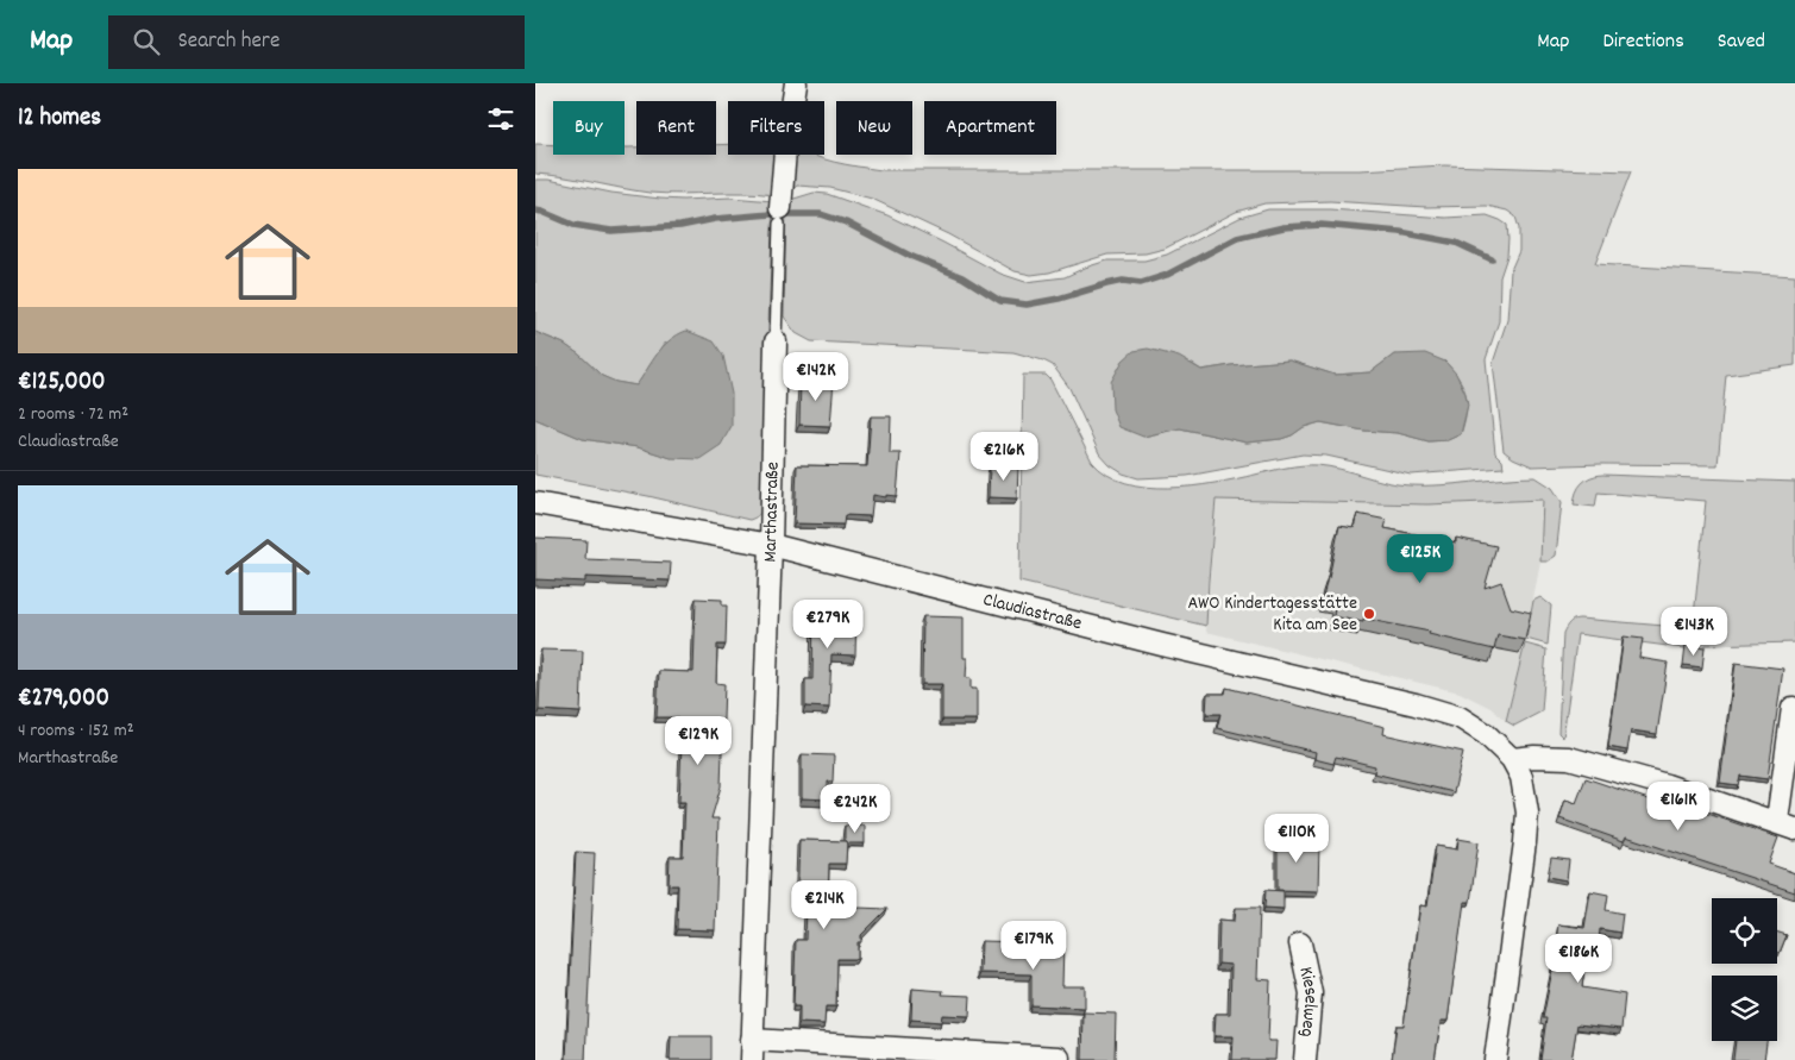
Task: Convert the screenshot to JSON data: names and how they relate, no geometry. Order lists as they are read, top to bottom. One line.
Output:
{"streets":{"street":["Marthastraße","Claudiastraße","Kieselweg"]},"crossings":[["Marthastraße","Claudiastraße"]],"places":["AWO Kindertagesstätte Kita am See"],"page":{"header":"Map","search":"Search here","nav":["Map","Directions","Saved"],"heading":"12 homes","chip":["Buy","Rent","Filters","New","Apartment"],"list":[{"name":"€125,000","note":"2 rooms · 72 m² · Claudiastraße"},{"name":"€279,000","note":"4 rooms · 152 m² · Marthastraße"}],"price":["€142K","€216K","€125K","€279K","€143K","€129K","€161K","€242K","€110K","€214K","€179K","€186K"]}}
